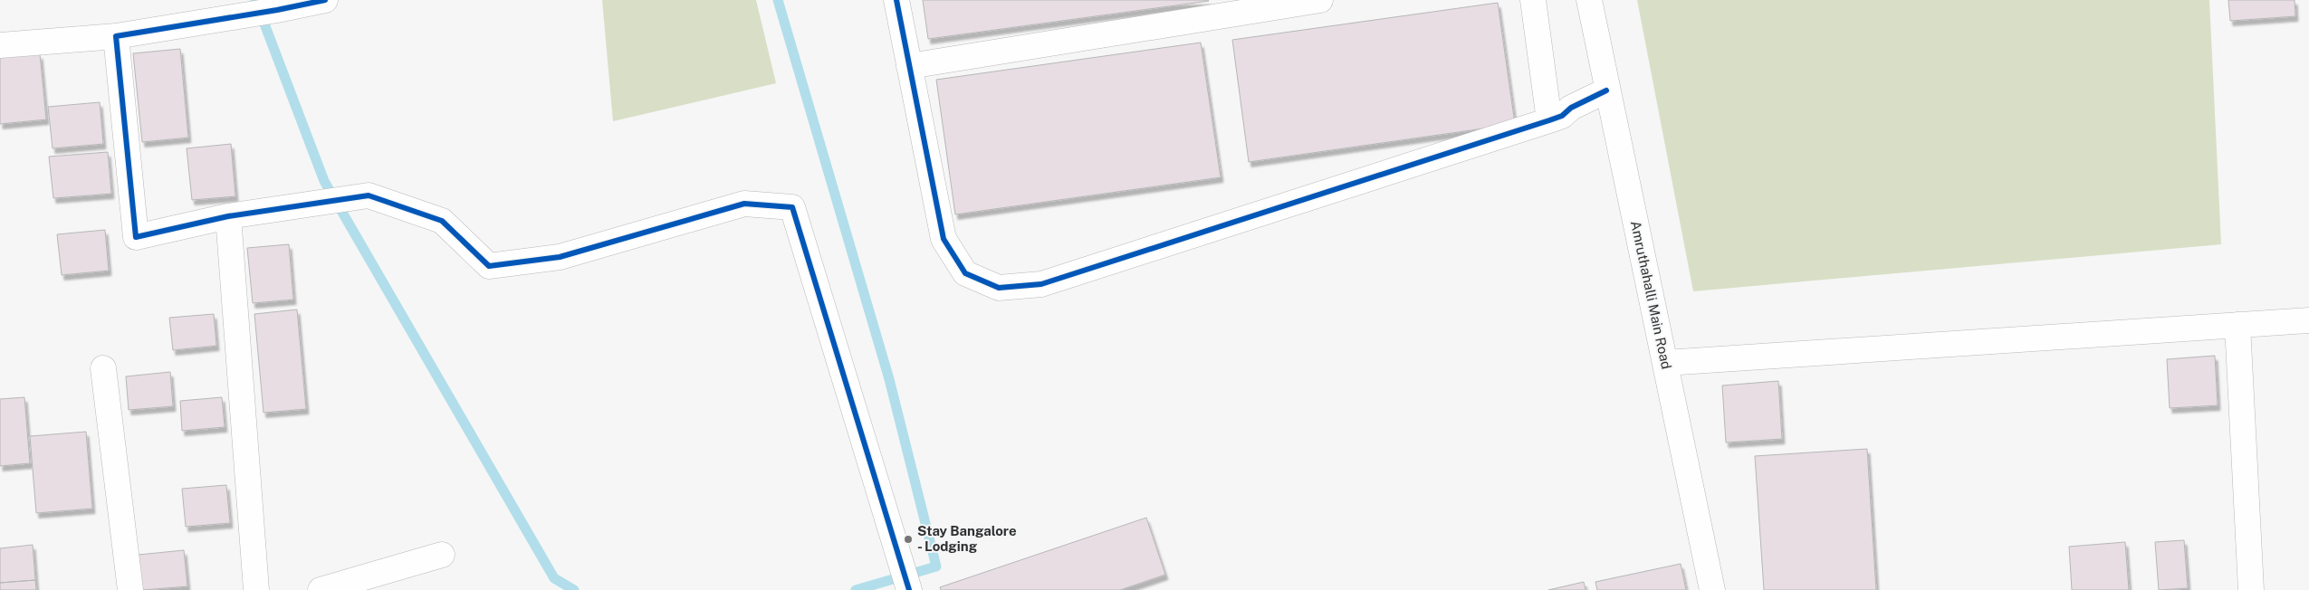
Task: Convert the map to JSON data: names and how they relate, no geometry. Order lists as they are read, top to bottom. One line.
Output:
{"streets":{"street":["Amruthahalli Main Road"]},"places":["Stay Bangalore - Lodging"]}
